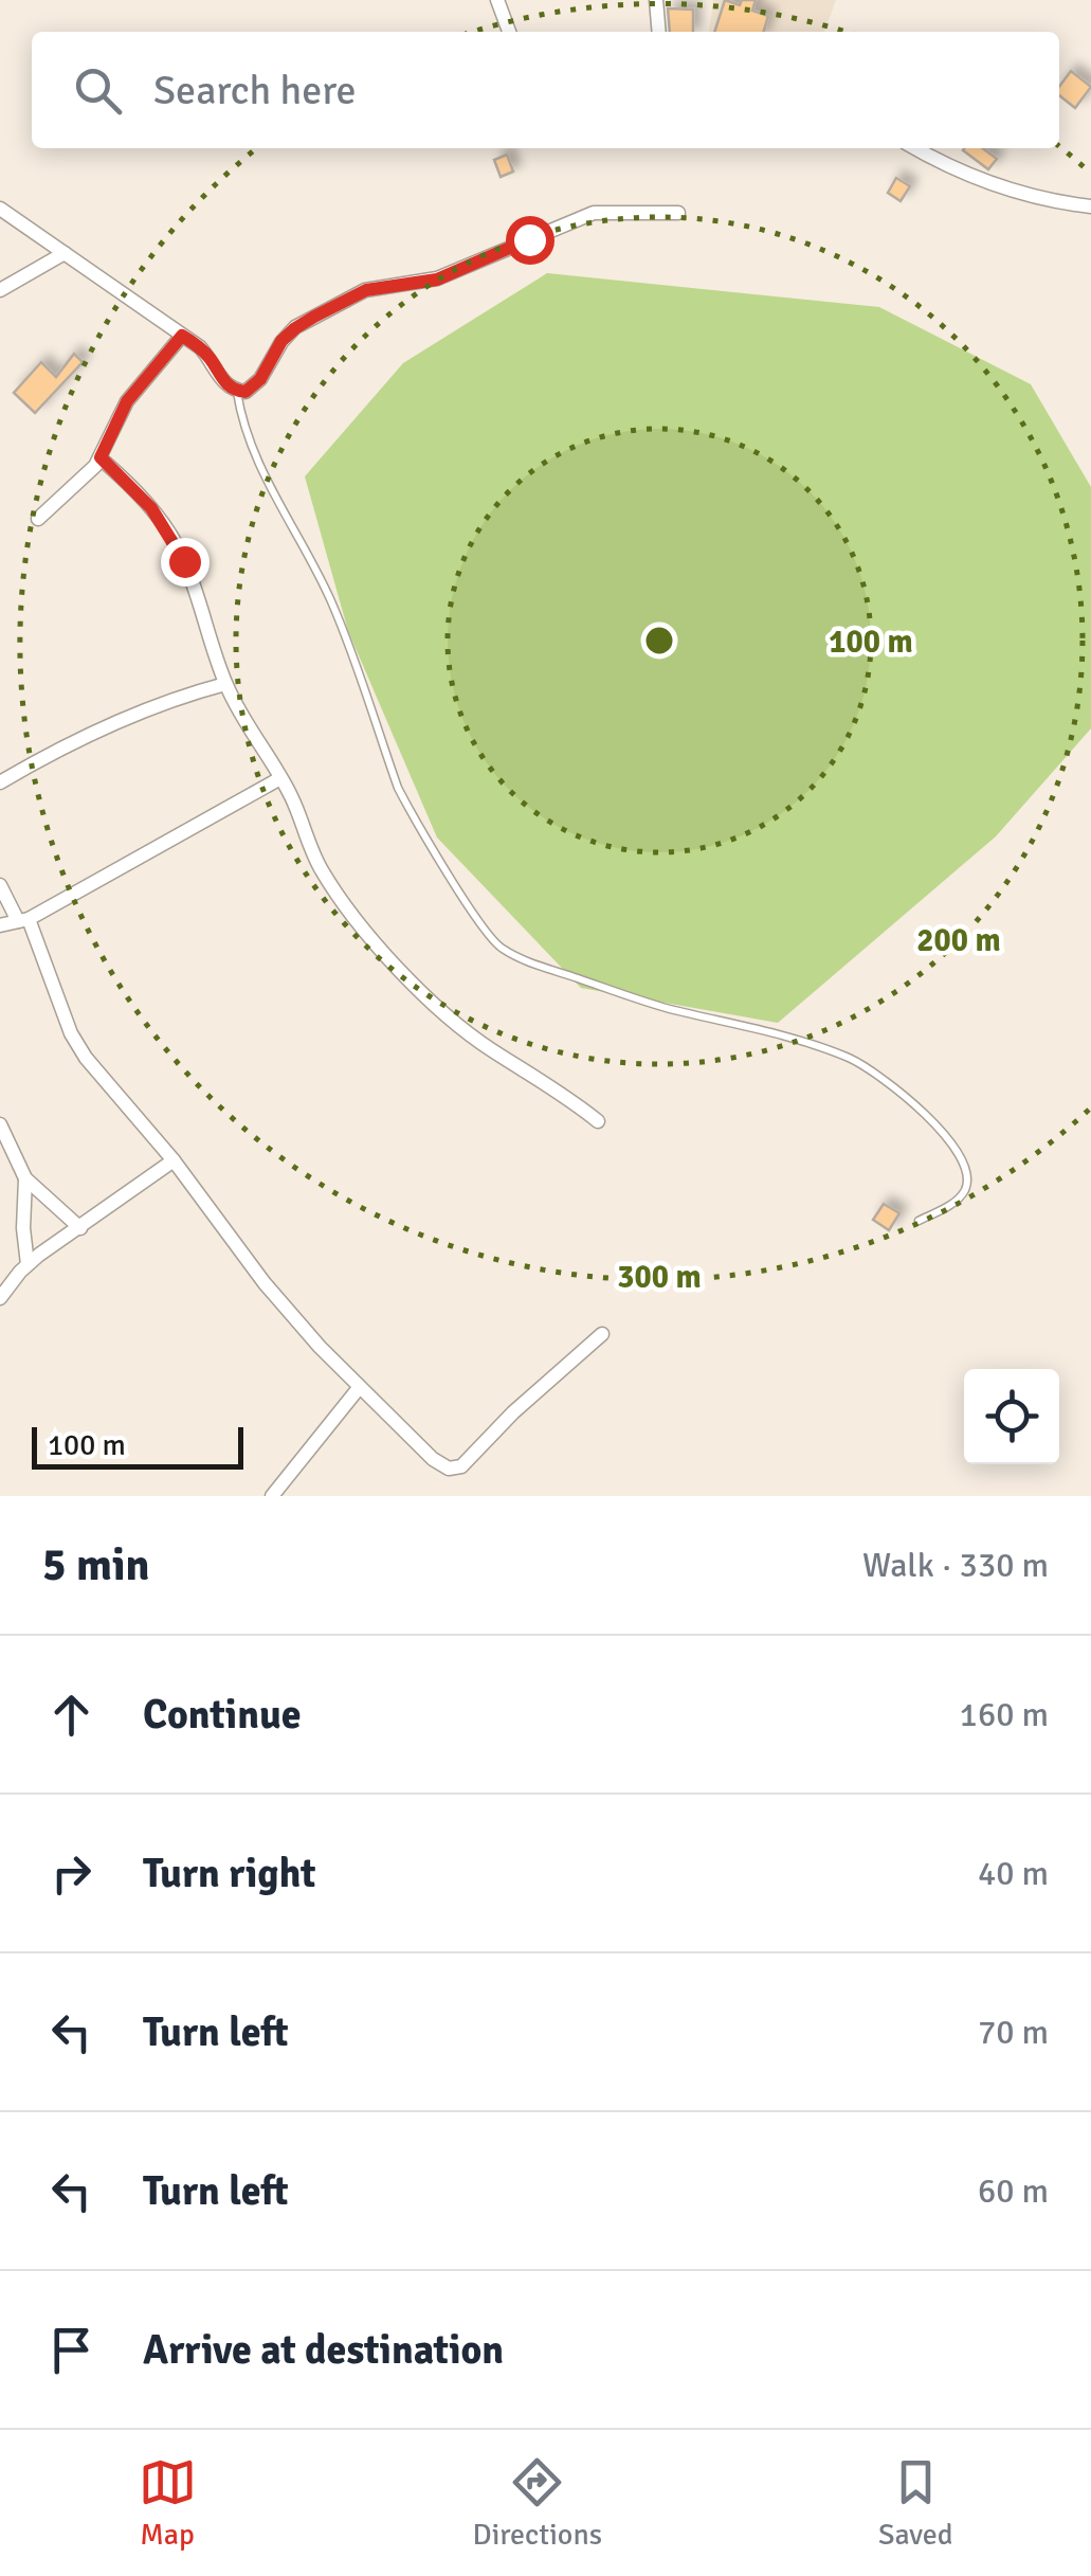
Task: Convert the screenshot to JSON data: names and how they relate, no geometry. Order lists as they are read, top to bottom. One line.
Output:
{"scale_bar":"100 m","page":{"search":"Search here","scale":"100 m","heading":["5 min","Walk · 330 m"],"list":[["Continue","160 m"],["Turn right","40 m"],["Turn left","70 m"],["Turn left","60 m"],"Arrive at destination"],"nav":["Map","Directions","Saved"]},"rings":["100 m","200 m","300 m"]}
